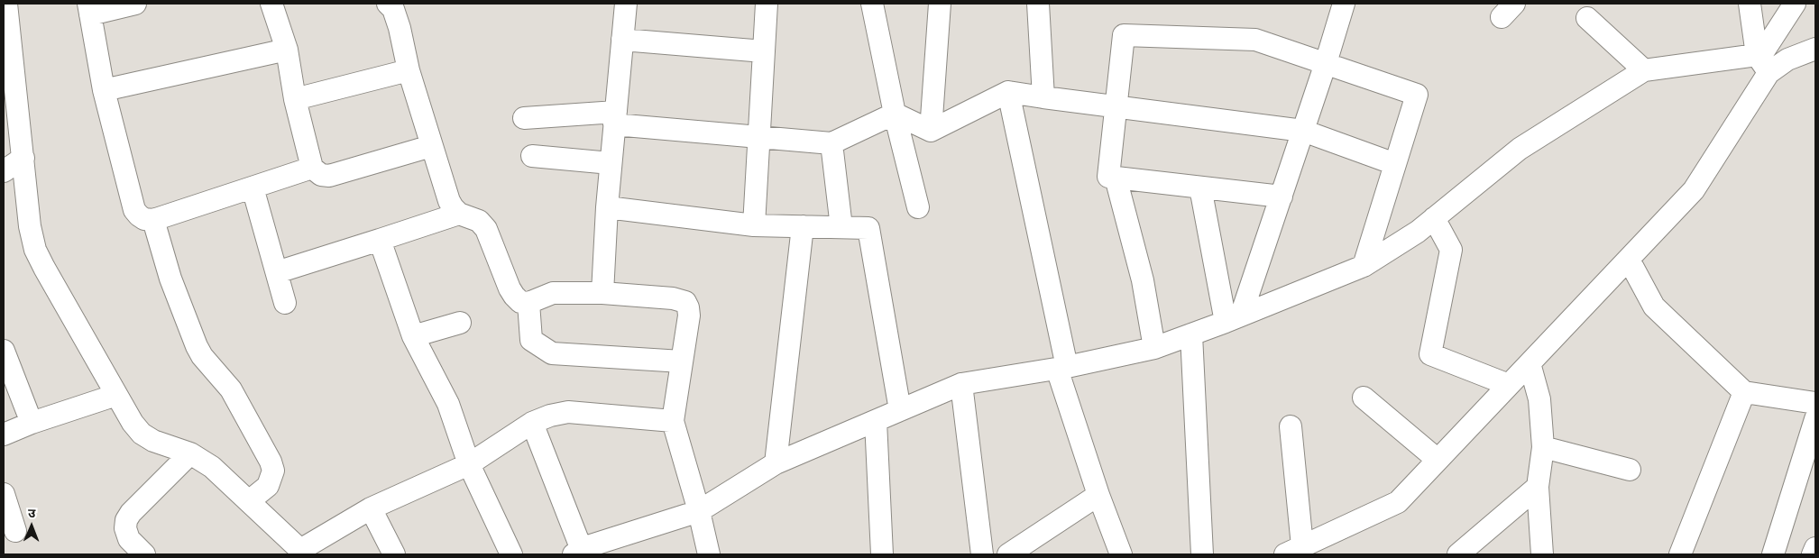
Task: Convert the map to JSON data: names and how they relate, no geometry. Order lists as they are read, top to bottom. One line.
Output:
{"north":"top"}
